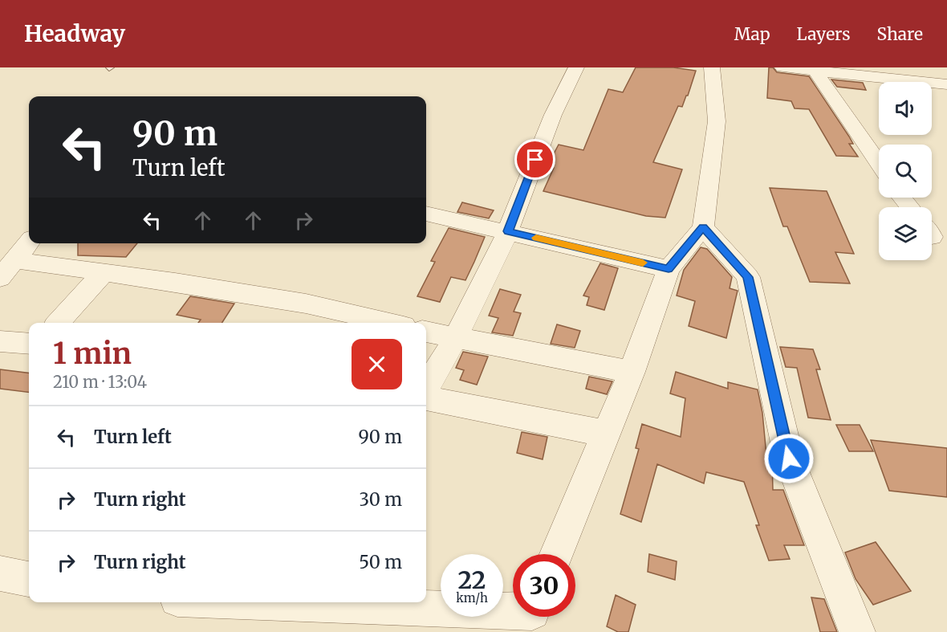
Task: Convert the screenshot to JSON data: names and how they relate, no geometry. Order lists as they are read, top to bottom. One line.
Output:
{"page":{"header":"Headway","nav":["Map","Layers","Share"],"turn":["90 m","Turn left"],"heading":["1 min","210 m · 13:04"],"list":[{"name":"Turn left","value":"90 m"},{"name":"Turn right","value":"30 m"},{"name":"Turn right","value":"50 m"}],"speed":"22 km/h","limit":"30"}}
